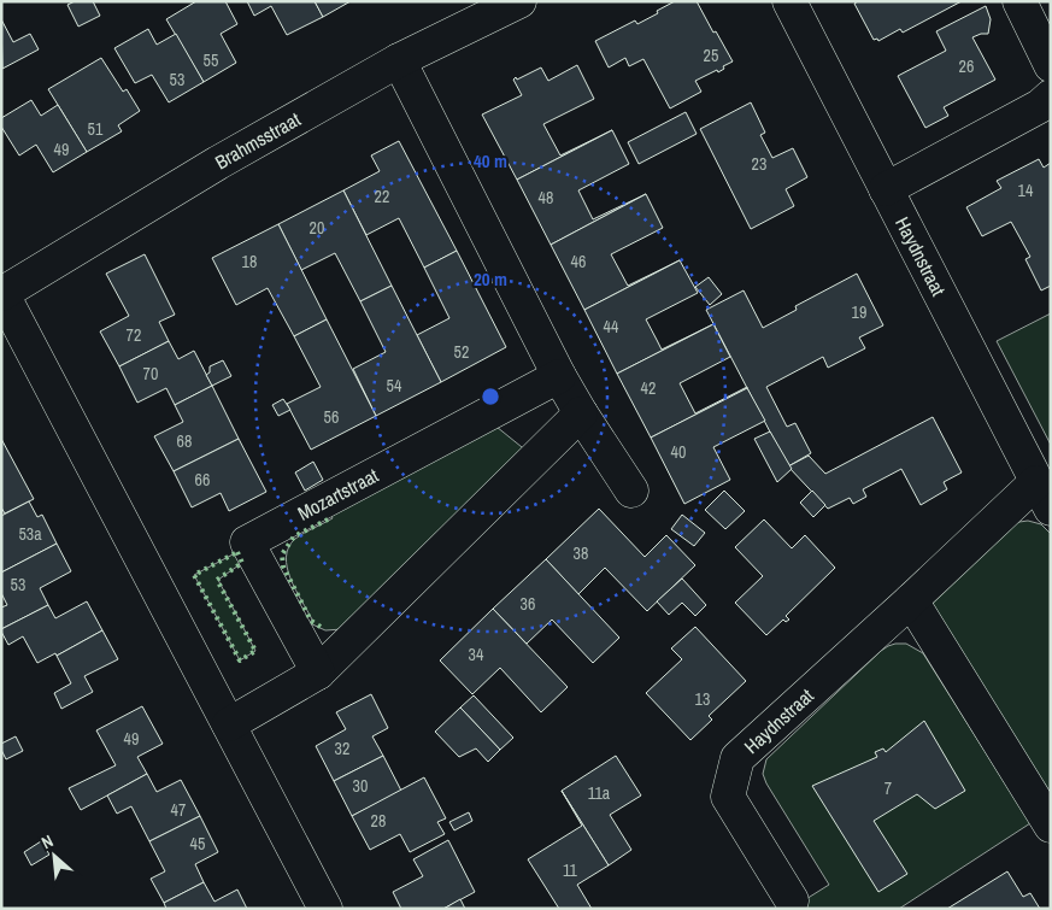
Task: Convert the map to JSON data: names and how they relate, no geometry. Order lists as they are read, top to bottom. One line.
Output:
{"streets":{"street":["Brahmsstraat","Haydnstraat","Mozartstraat"]},"house_numbers":["25","55","26","53","51","49","23","14","22","48","20","18","46","19","44","72","52","70","54","42","56","68","40","66","53a","38","53","36","34","13","49","32","30","7","11a","47","28","45","11"],"north":"top left","rings":["40 m","20 m"]}
